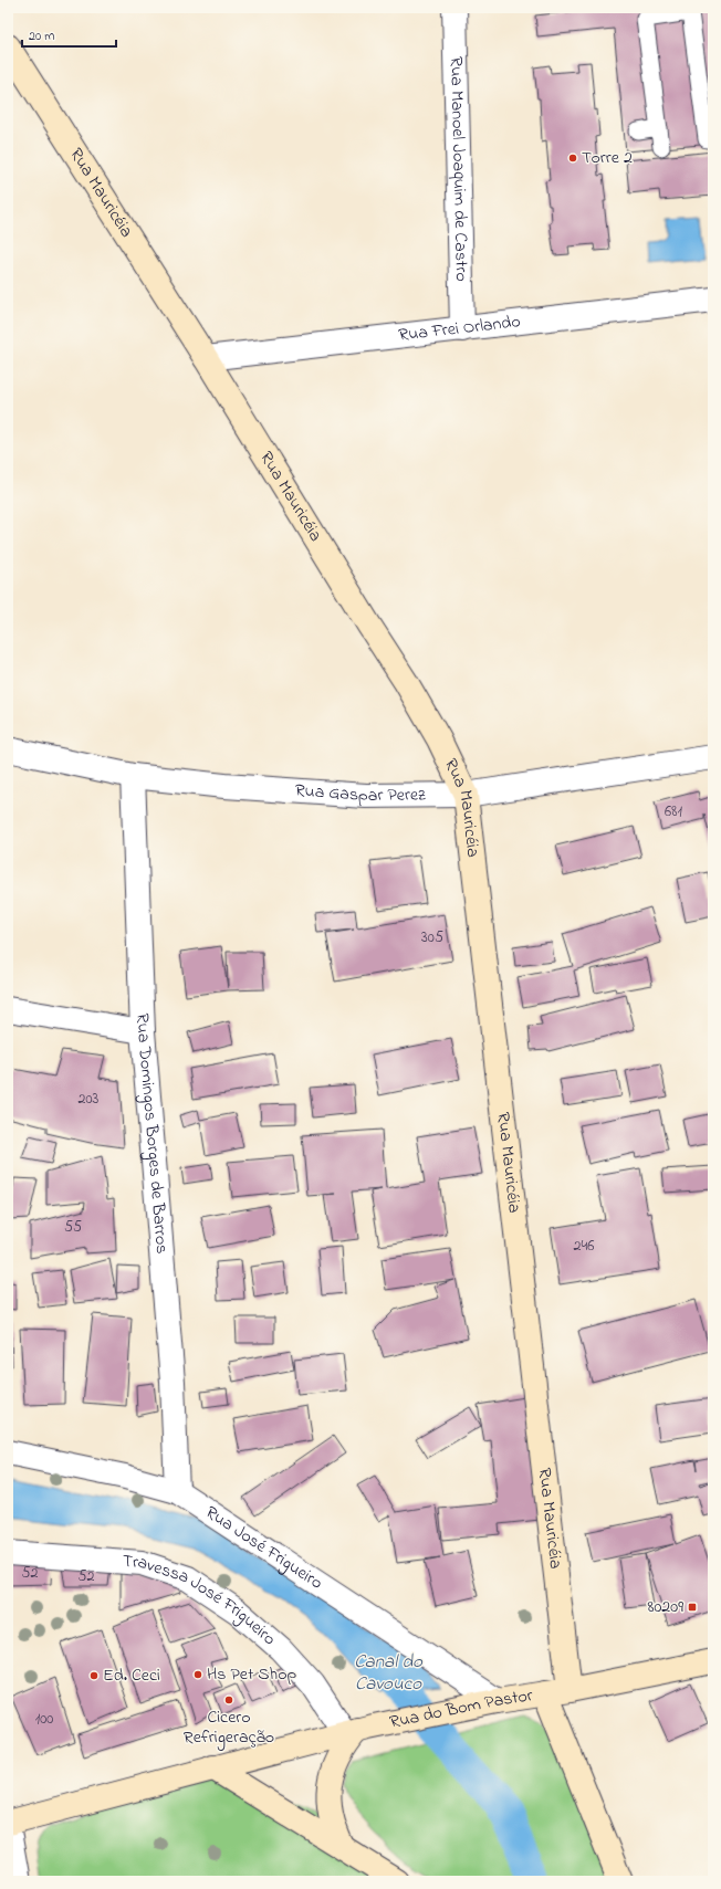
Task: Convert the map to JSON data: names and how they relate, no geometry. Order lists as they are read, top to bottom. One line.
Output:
{"streets":{"street":["Rua Manoel Joaquim de Castro","Rua Mauricéia","Rua Frei Orlando","Rua Gaspar Perez","Rua Domingos Borges de Barros","Rua José Frigueiro","Travessa José Frigueiro","Rua do Bom Pastor"]},"crossings":[["Rua Manoel Joaquim de Castro","Rua Frei Orlando"],["Rua Mauricéia","Rua Frei Orlando"],["Rua Mauricéia","Rua Gaspar Perez"],["Rua Mauricéia","Rua do Bom Pastor"],["Rua Gaspar Perez","Rua Domingos Borges de Barros"],["Rua Domingos Borges de Barros","Rua José Frigueiro"],["Rua José Frigueiro","Rua do Bom Pastor"],["Travessa José Frigueiro","Rua do Bom Pastor"]],"water":["Canal do Cavouco"],"places":{"other":["Torre 2","Hs Pet Shop","Ed. Ceci","Cicero Refrigeração"],"transit":["80209"]},"house_numbers":["681","305","203","55","246","52","52","100"],"scale_bar":"20 m"}
